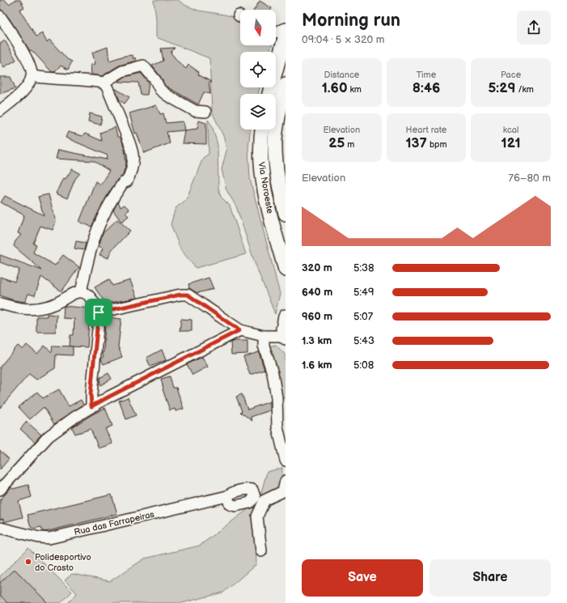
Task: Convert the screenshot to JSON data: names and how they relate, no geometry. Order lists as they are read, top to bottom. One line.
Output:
{"streets":{"main road":["Via Noroeste"],"street":["Rua das Farrapeiras"]},"places":["Polidesportivo do Crasto"],"north":"bottom","page":{"heading":["Morning run","09:04 · 5 × 320 m"],"stats":[["Distance","1.60 km"],["Time","8:46"],["Pace","5:29 /km"],["Elevation","25 m"],["Heart rate","137 bpm"],["kcal","121"]],"chart":["Elevation","76–80 m"],"list":[{"name":"320 m","note":"5:38"},{"name":"640 m","note":"5:49"},{"name":"960 m","note":"5:07"},{"name":"1.3 km","note":"5:43"},{"name":"1.6 km","note":"5:08"}],"buttons":["Save","Share"]}}
